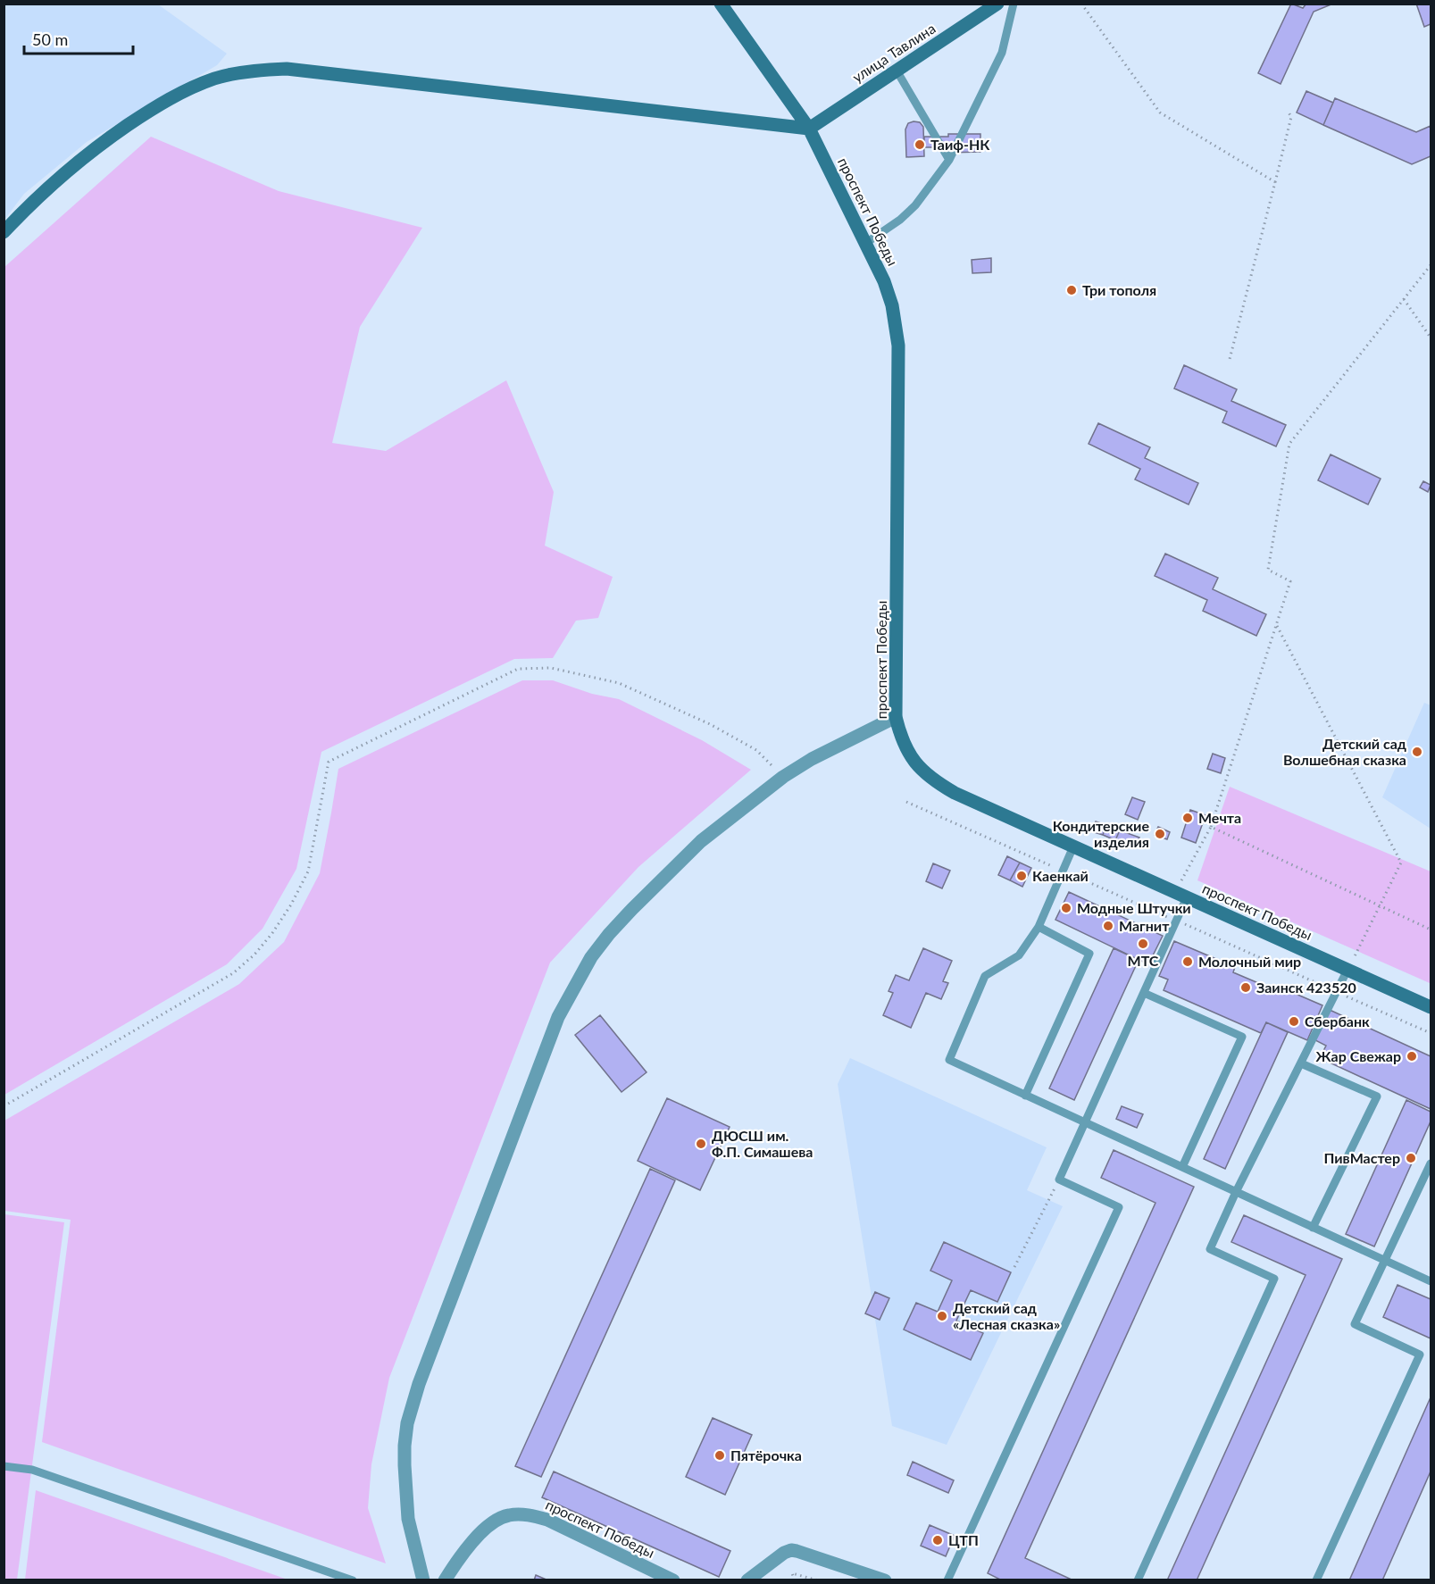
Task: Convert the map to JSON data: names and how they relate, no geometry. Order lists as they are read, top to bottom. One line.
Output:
{"streets":{"main road":["улица Тавлина","проспект Победы"]},"crossings":[["улица Тавлина","проспект Победы"]],"places":["Таиф-НК","Три тополя","Детский сад Волшебная сказка","Мечта","Кондитерские изделия","Каенкай","Модные Штучки","Магнит","МТС","Молочный мир","Заинск 423520","Сбербанк","Жар Свежар","ДЮСШ им. Ф.П. Симашева","ПивМастер","Детский сад «Лесная сказка»","Пятёрочка","ЦТП"],"scale_bar":"50 m"}
